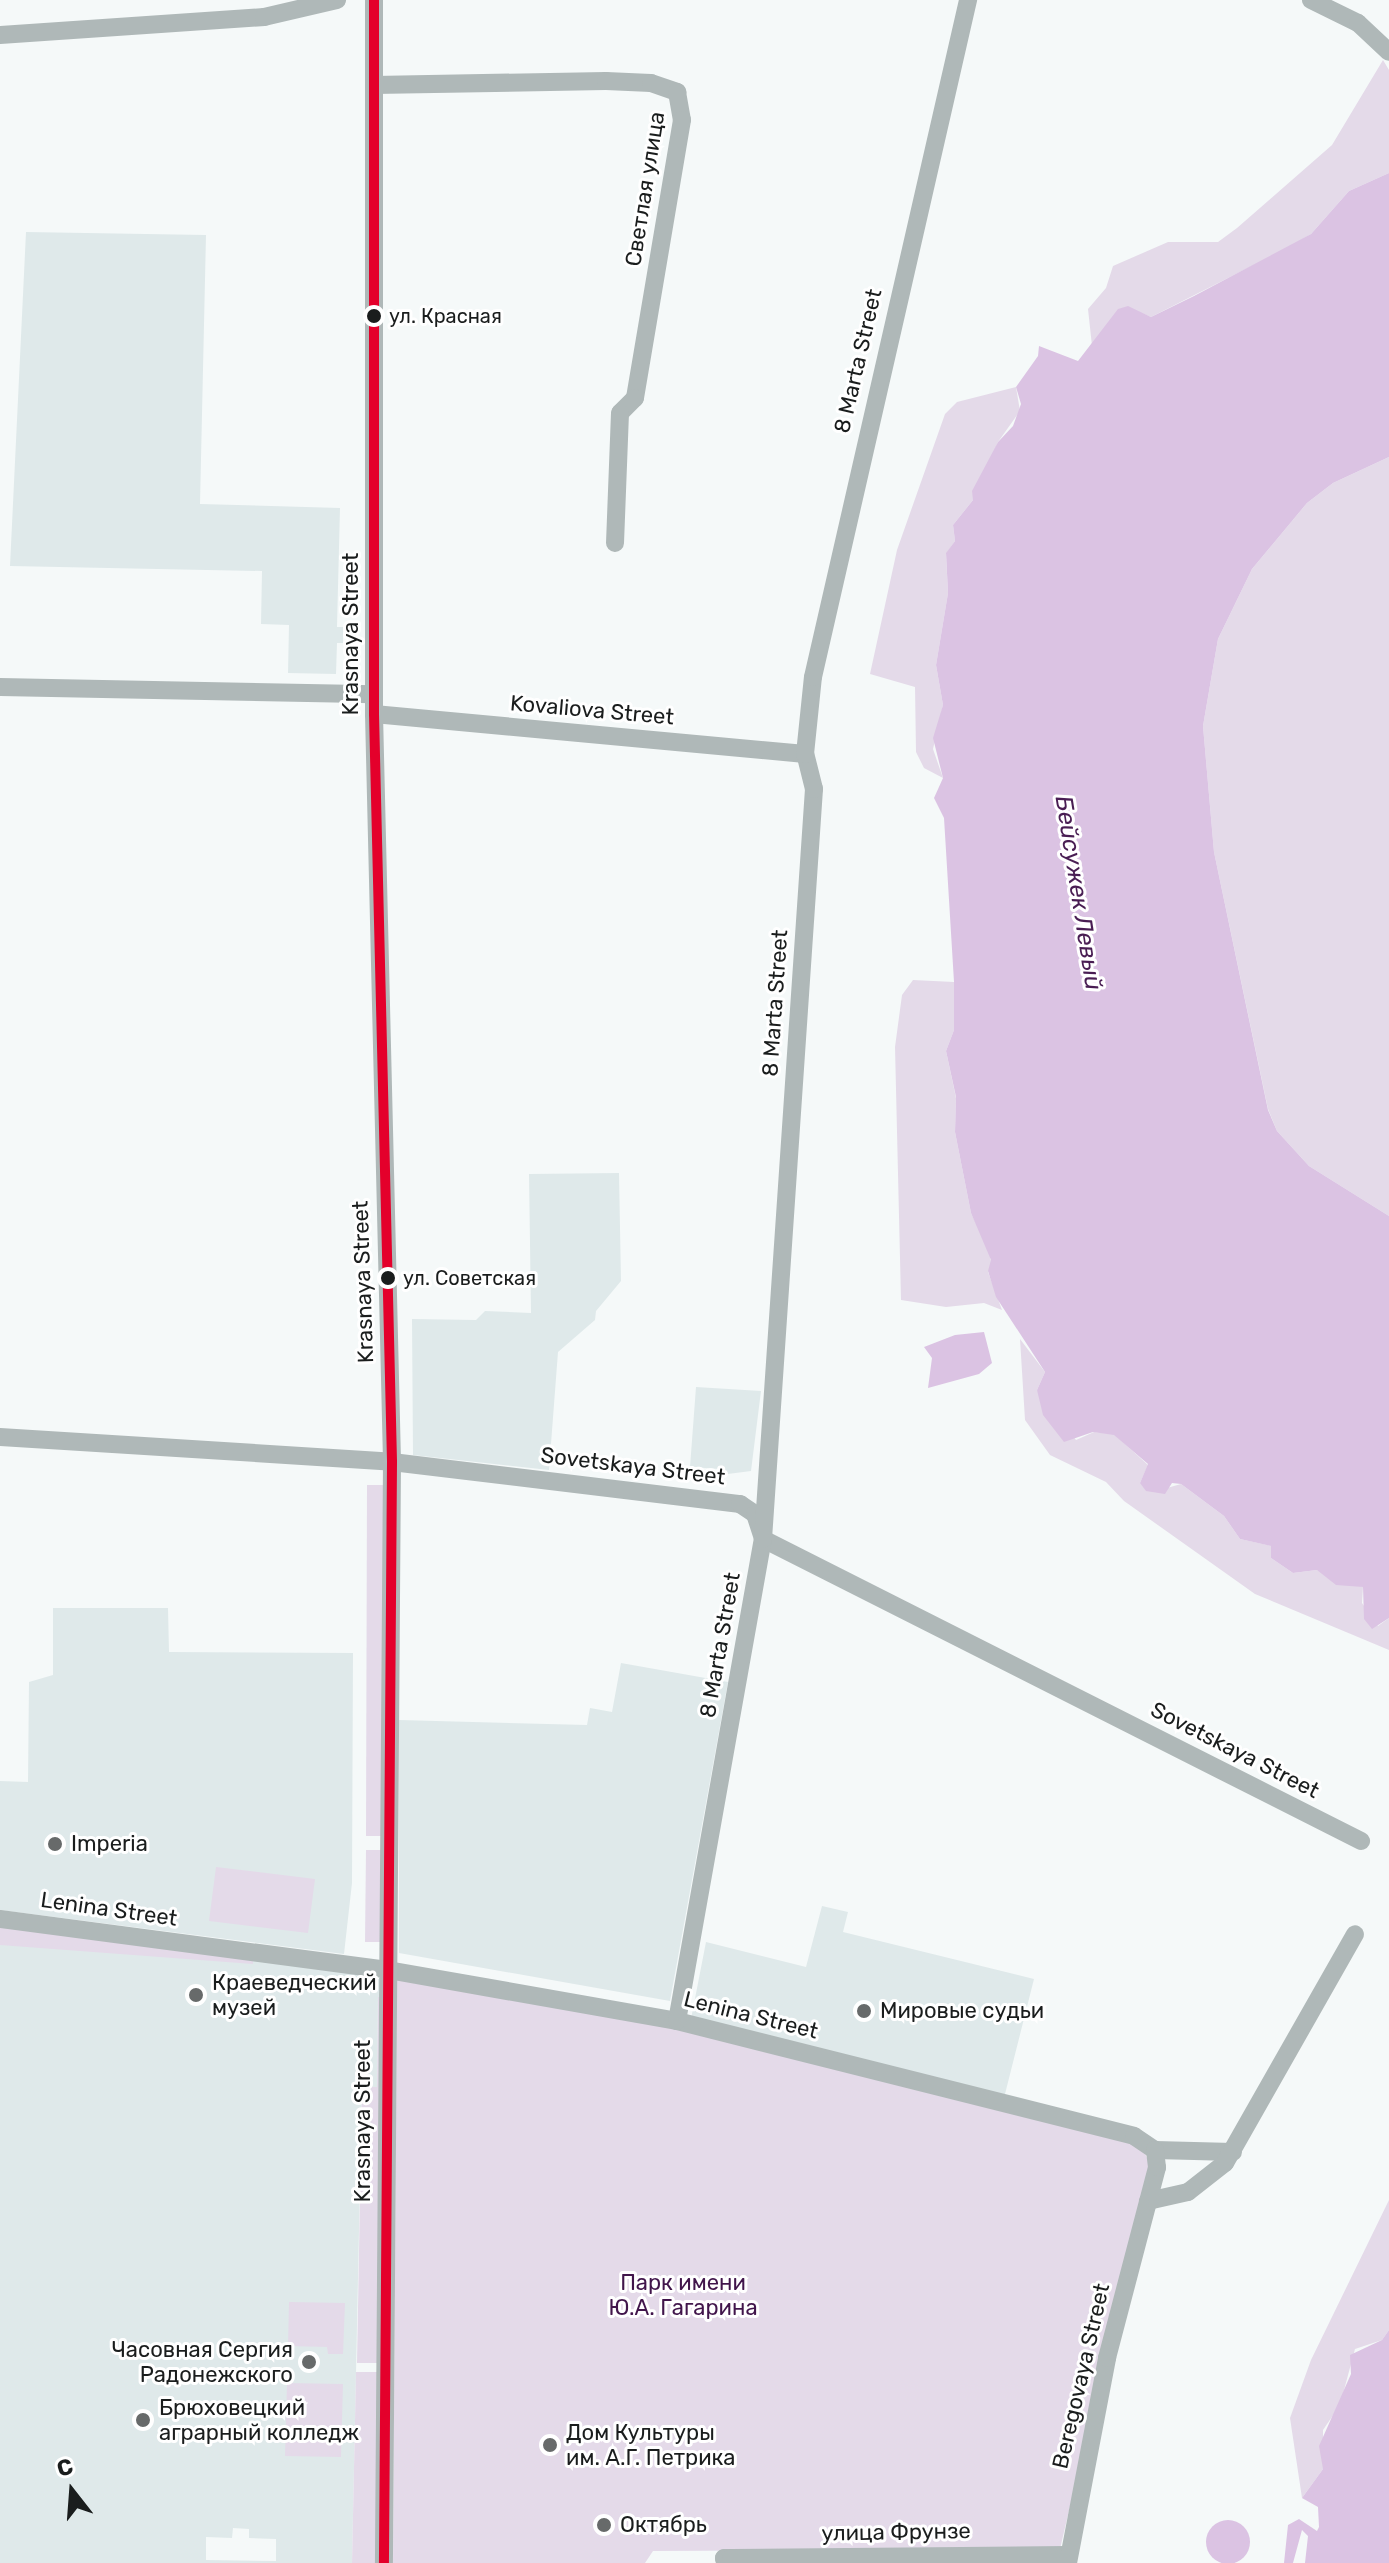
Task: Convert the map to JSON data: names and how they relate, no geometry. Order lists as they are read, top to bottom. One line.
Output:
{"streets":{"street":["Светлая улица","8 Marta Street","Krasnaya Street","Kovaliova Street","Sovetskaya Street","Lenina Street","Beregovaya Street","улица Фрунзе"]},"crossings":[["Светлая улица","Krasnaya Street"],["8 Marta Street","Kovaliova Street"],["8 Marta Street","Sovetskaya Street"],["8 Marta Street","Lenina Street"],["Krasnaya Street","Kovaliova Street"],["Krasnaya Street","Sovetskaya Street"],["Krasnaya Street","Lenina Street"],["Lenina Street","Beregovaya Street"],["Beregovaya Street","улица Фрунзе"]],"water":["Бейсужек Левый"],"parks":["Парк имени Ю.А. Гагарина"],"places":["ул. Красная","ул. Советская","Imperia","Краеведческий музей","Мировые судьи","Часовная Сергия Радонежского","Брюховецкий аграрный колледж","Дом Культуры им. А.Г. Петрика","Октябрь"],"north":"top"}
